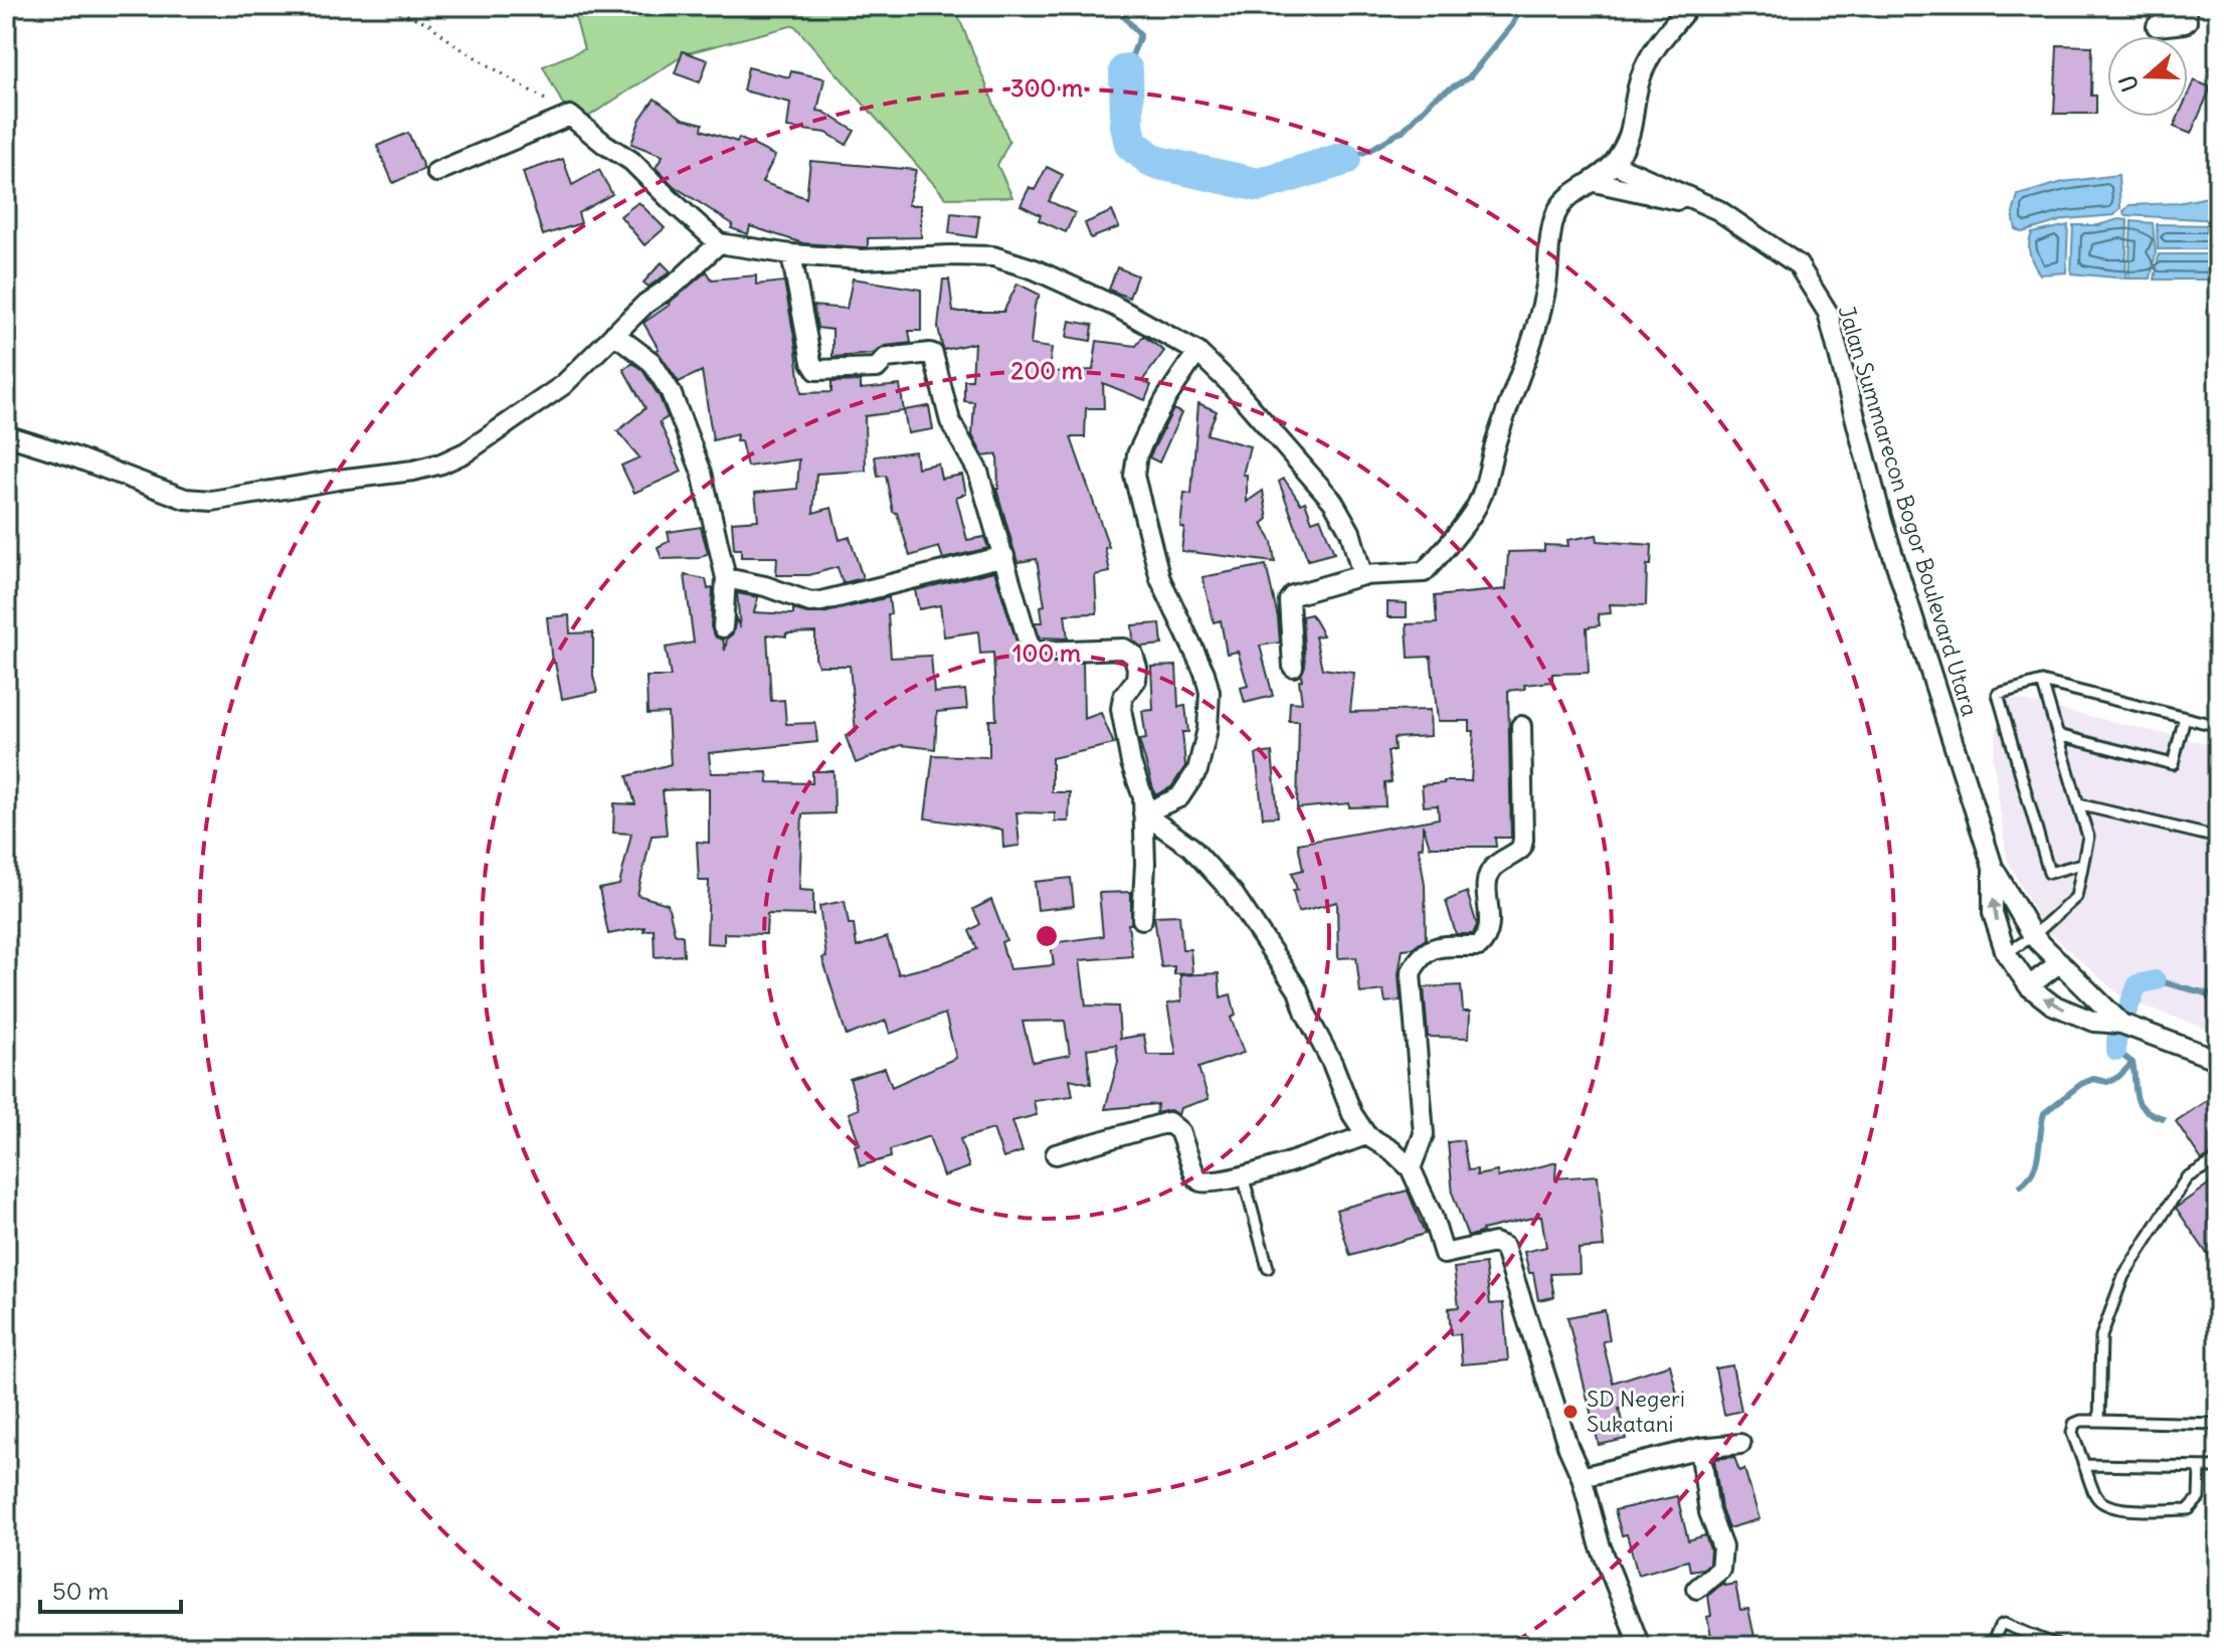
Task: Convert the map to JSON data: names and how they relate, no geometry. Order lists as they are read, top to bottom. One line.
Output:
{"streets":{"street":["Jalan Summarecon Bogor Boulevard Utara"]},"places":["SD Negeri Sukatani"],"scale_bar":"50 m","north":"left","rings":["300 m","200 m","100 m"]}
